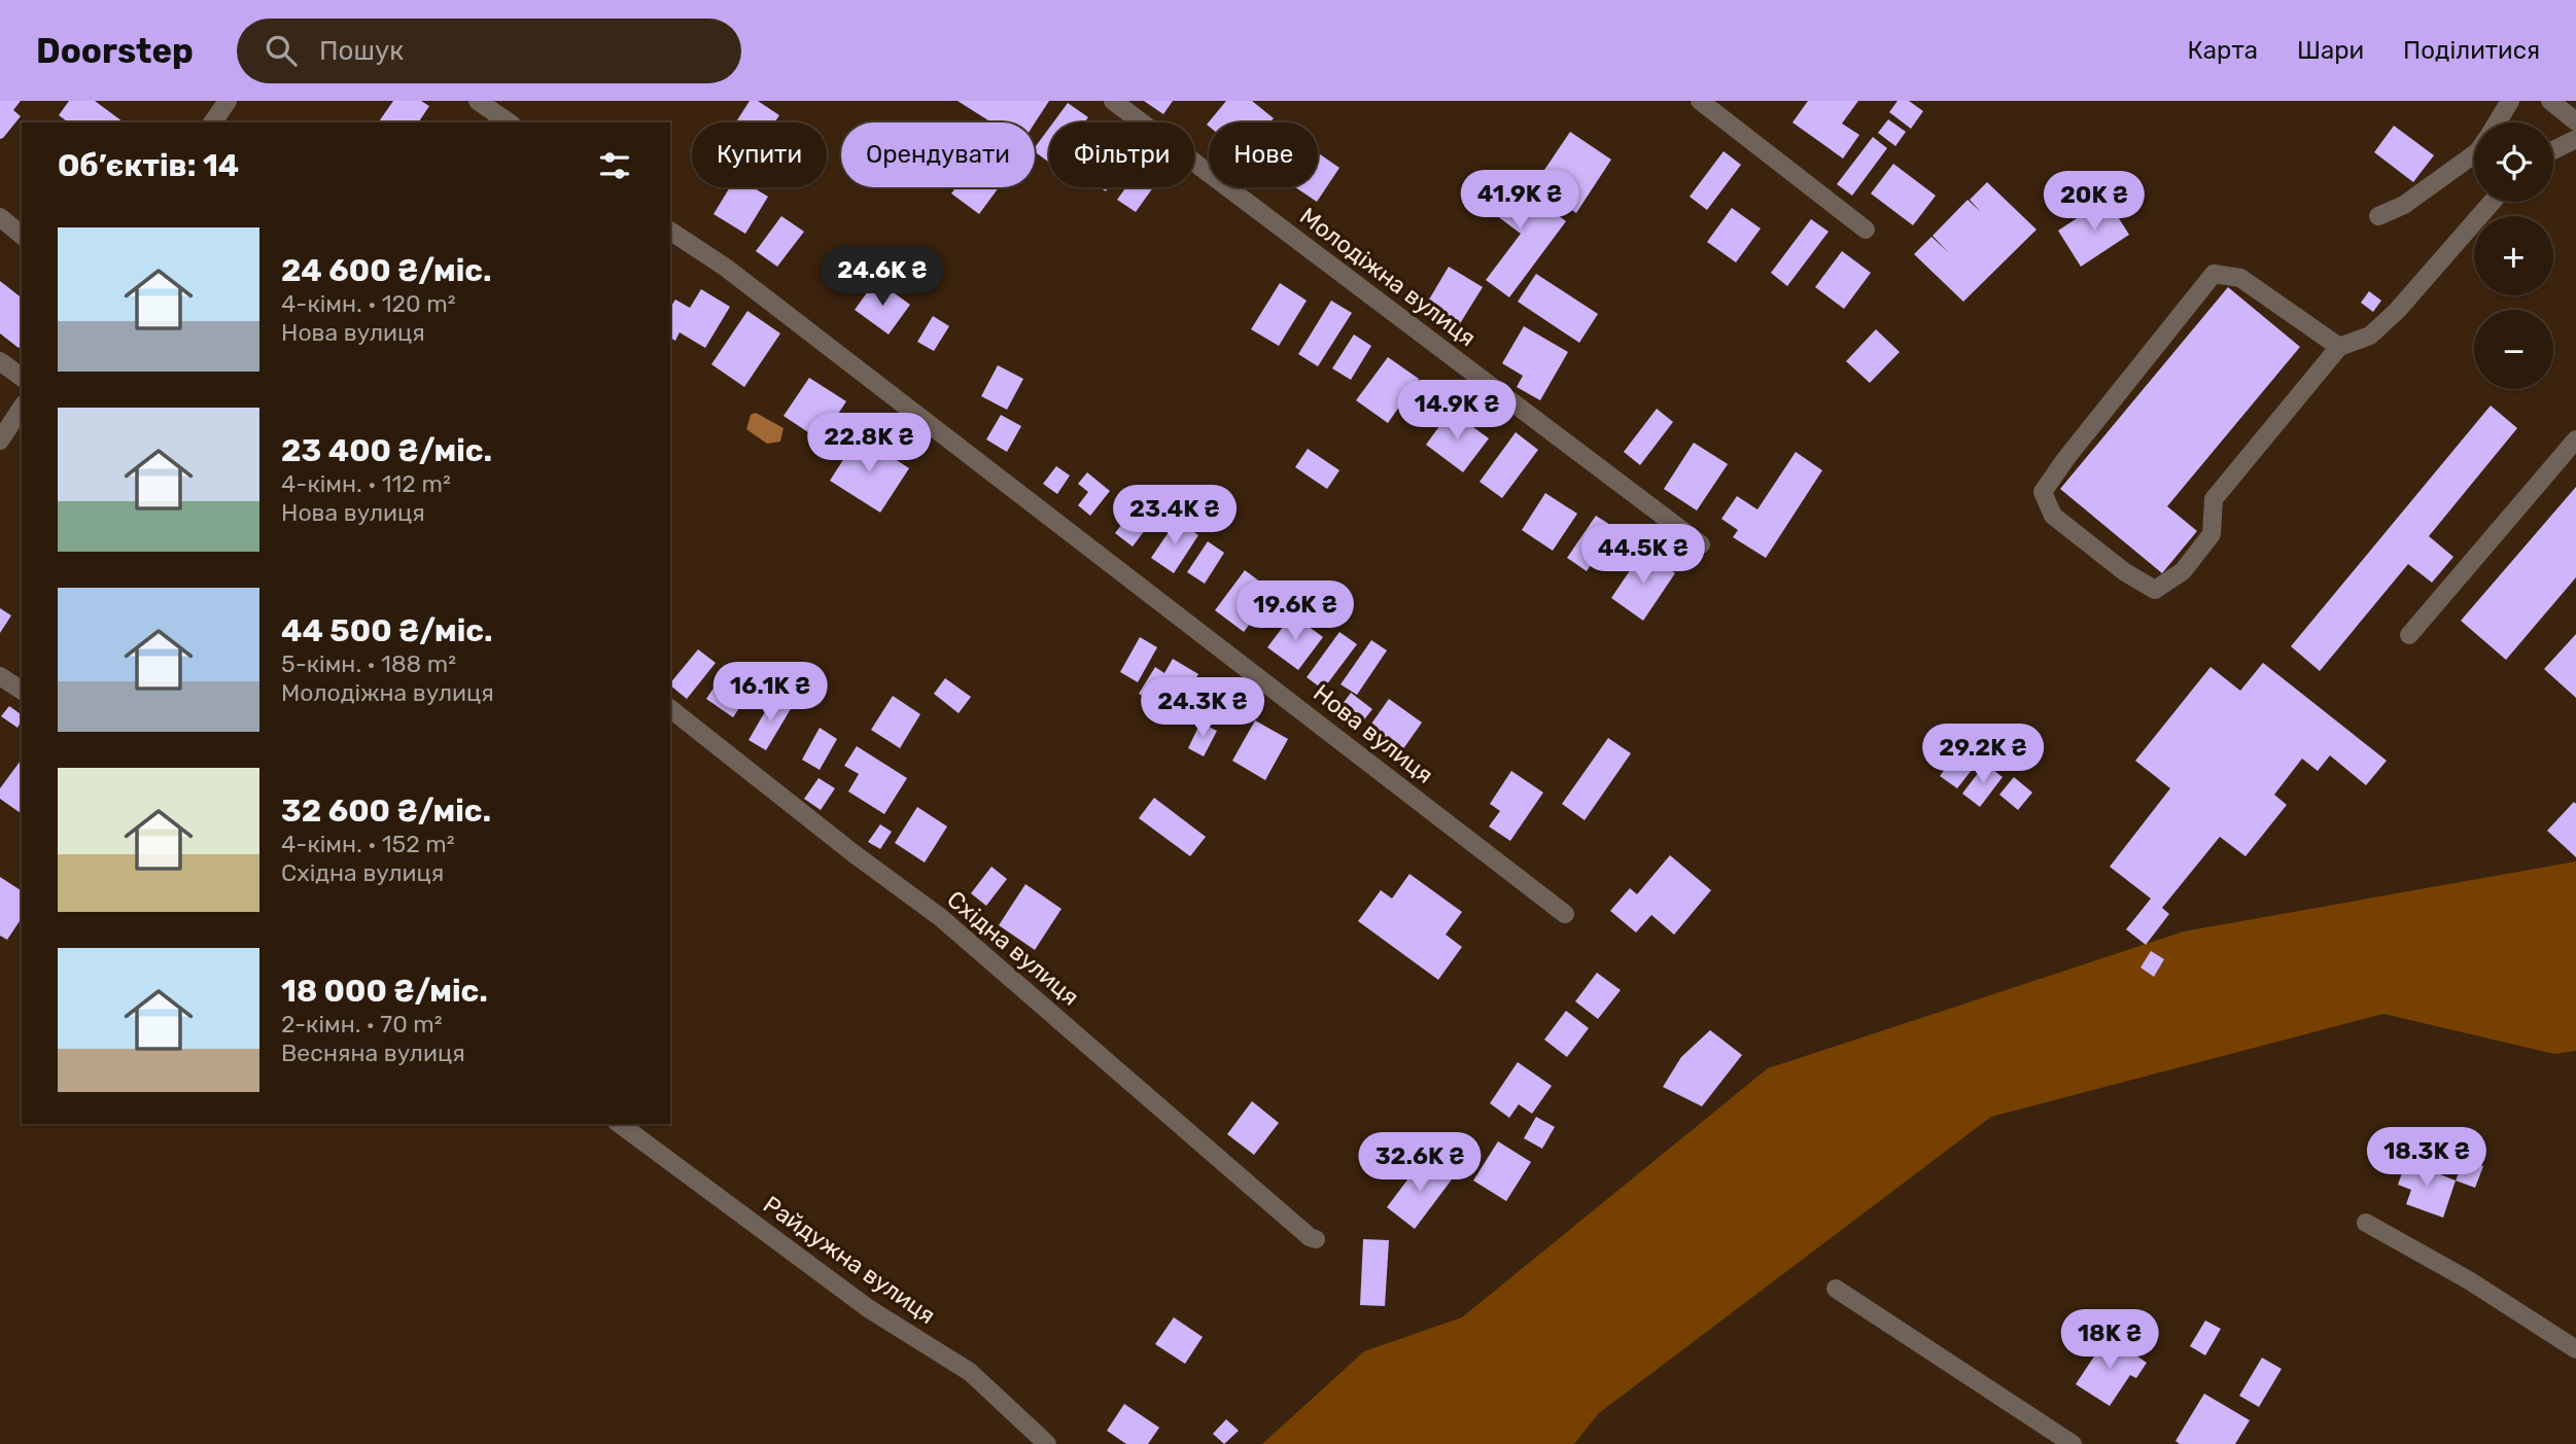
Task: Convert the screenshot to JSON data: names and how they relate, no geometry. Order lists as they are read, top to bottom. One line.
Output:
{"streets":{"street":["Молодіжна вулиця","Нова вулиця","Східна вулиця","Райдужна вулиця"]},"page":{"header":"Doorstep","search":"Пошук","nav":["Карта","Шари","Поділитися"],"map_buttons":["+","−"],"chip":["Купити","Орендувати","Фільтри","Нове"],"heading":"Об’єктів: 14","price":["41.9K ₴","20K ₴","24.6K ₴","14.9K ₴","22.8K ₴","23.4K ₴","44.5K ₴","19.6K ₴","16.1K ₴","24.3K ₴","29.2K ₴","18.3K ₴","32.6K ₴","18K ₴"],"list":[{"name":"24 600 ₴/міс.","note":"4-кімн. · 120 m² · Нова вулиця"},{"name":"23 400 ₴/міс.","note":"4-кімн. · 112 m² · Нова вулиця"},{"name":"44 500 ₴/міс.","note":"5-кімн. · 188 m² · Молодіжна вулиця"},{"name":"32 600 ₴/міс.","note":"4-кімн. · 152 m² · Східна вулиця"},{"name":"18 000 ₴/міс.","note":"2-кімн. · 70 m² · Весняна вулиця"}]}}
